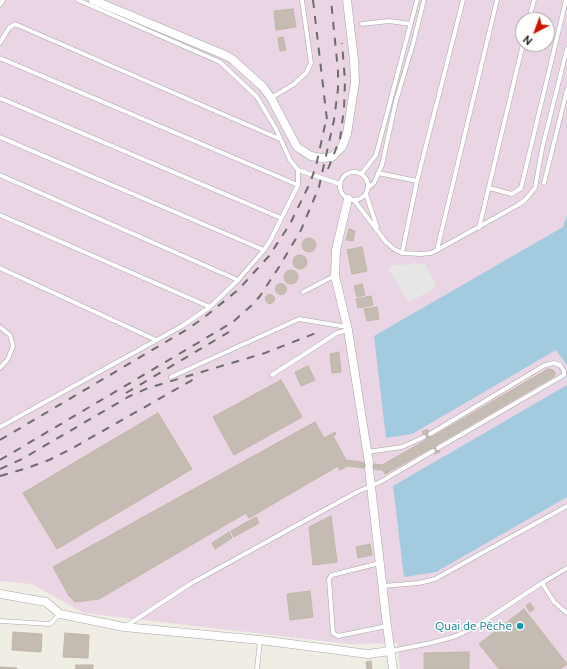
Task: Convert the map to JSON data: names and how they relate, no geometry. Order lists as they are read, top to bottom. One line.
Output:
{"places":["Quai de Pêche"],"north":"bottom left"}
